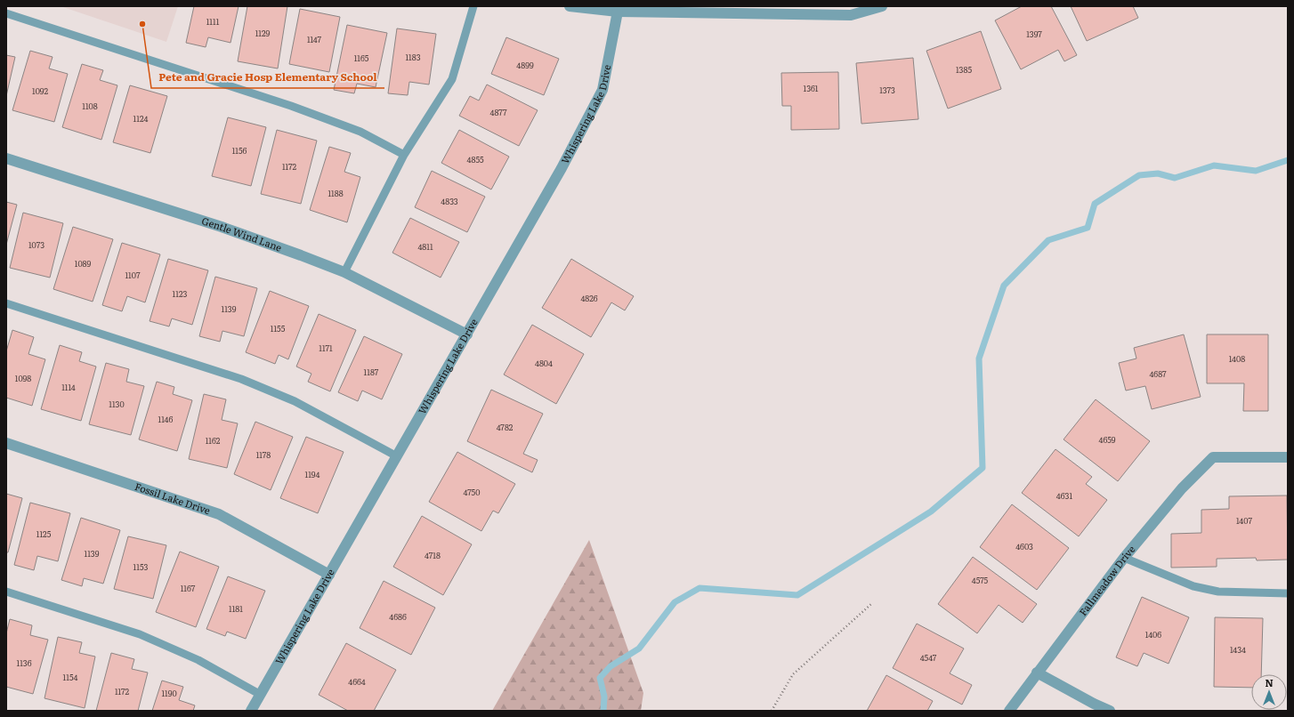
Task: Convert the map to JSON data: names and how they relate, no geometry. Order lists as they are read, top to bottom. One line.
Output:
{"streets":{"street":["Whispering Lake Drive","Gentle Wind Lane","Fossil Lake Drive","Fallmeadow Drive"]},"crossings":[["Whispering Lake Drive","Gentle Wind Lane"],["Whispering Lake Drive","Fossil Lake Drive"]],"places":["Pete and Gracie Hosp Elementary School"],"house_numbers":["1111","1129","1397","1147","1183","1165","4899","1385","1361","1373","1092","1108","4877","1124","1156","4855","1172","1188","4833","1073","4811","1089","1107","1123","4826","1139","1155","1171","1408","4804","1187","4687","1098","1114","1130","1146","4782","4659","1162","1178","1194","4750","4631","1407","1125","4603","1139","4718","1153","4575","1167","1181","4686","1406","1434","4547","1136","1154","4664","1172","1190"],"north":"top"}
